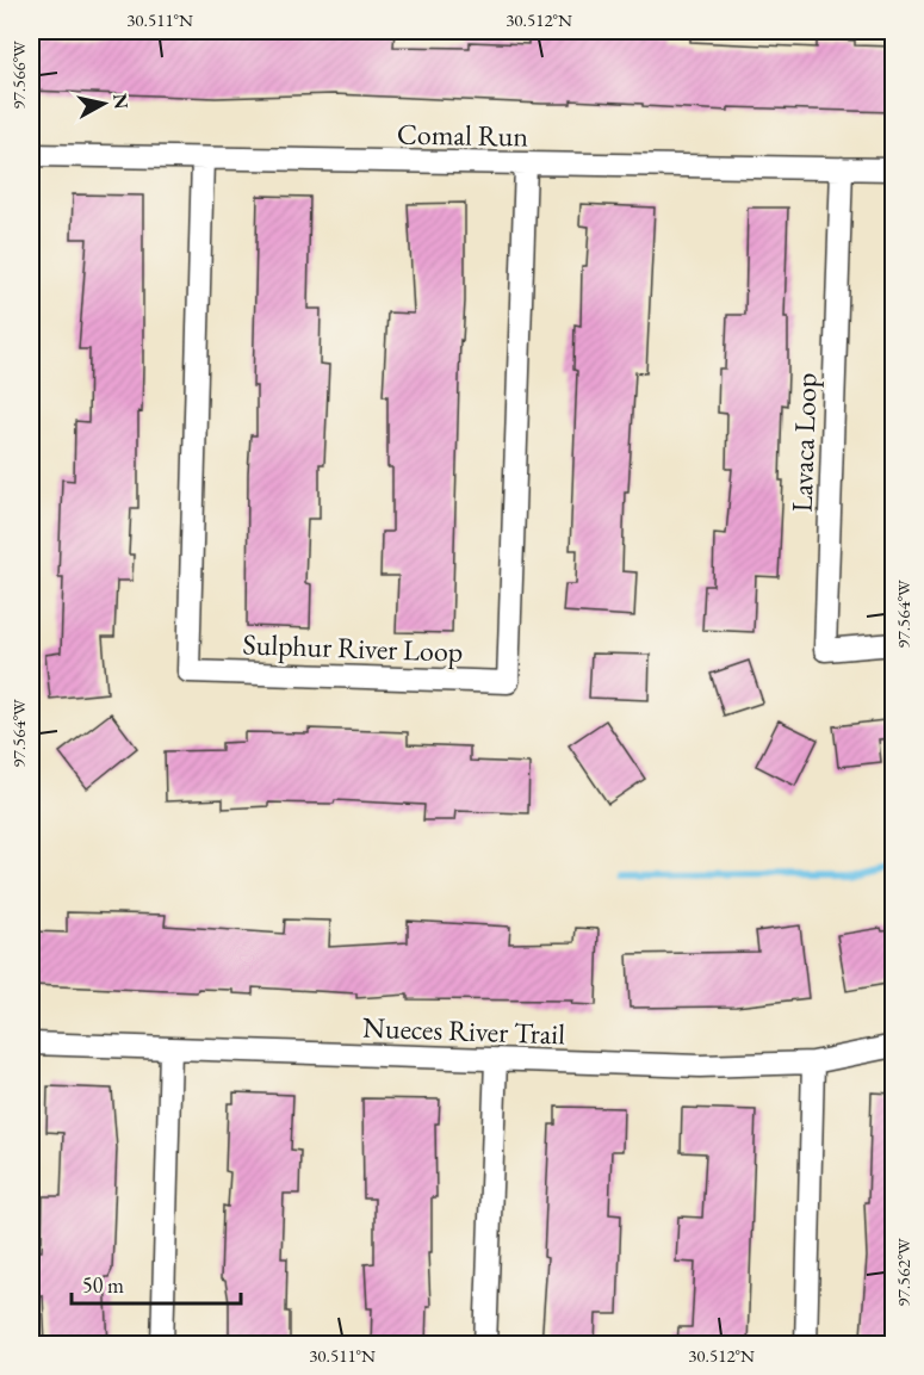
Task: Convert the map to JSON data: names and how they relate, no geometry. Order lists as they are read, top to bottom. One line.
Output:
{"streets":{"street":["Comal Run","Lavaca Loop","Sulphur River Loop","Nueces River Trail"]},"crossings":[["Comal Run","Lavaca Loop"],["Comal Run","Sulphur River Loop"]],"scale_bar":"50 m","north":"right","coordinates":["30.511°N","30.512°N","97.566°W","97.564°W","97.562°W"]}
